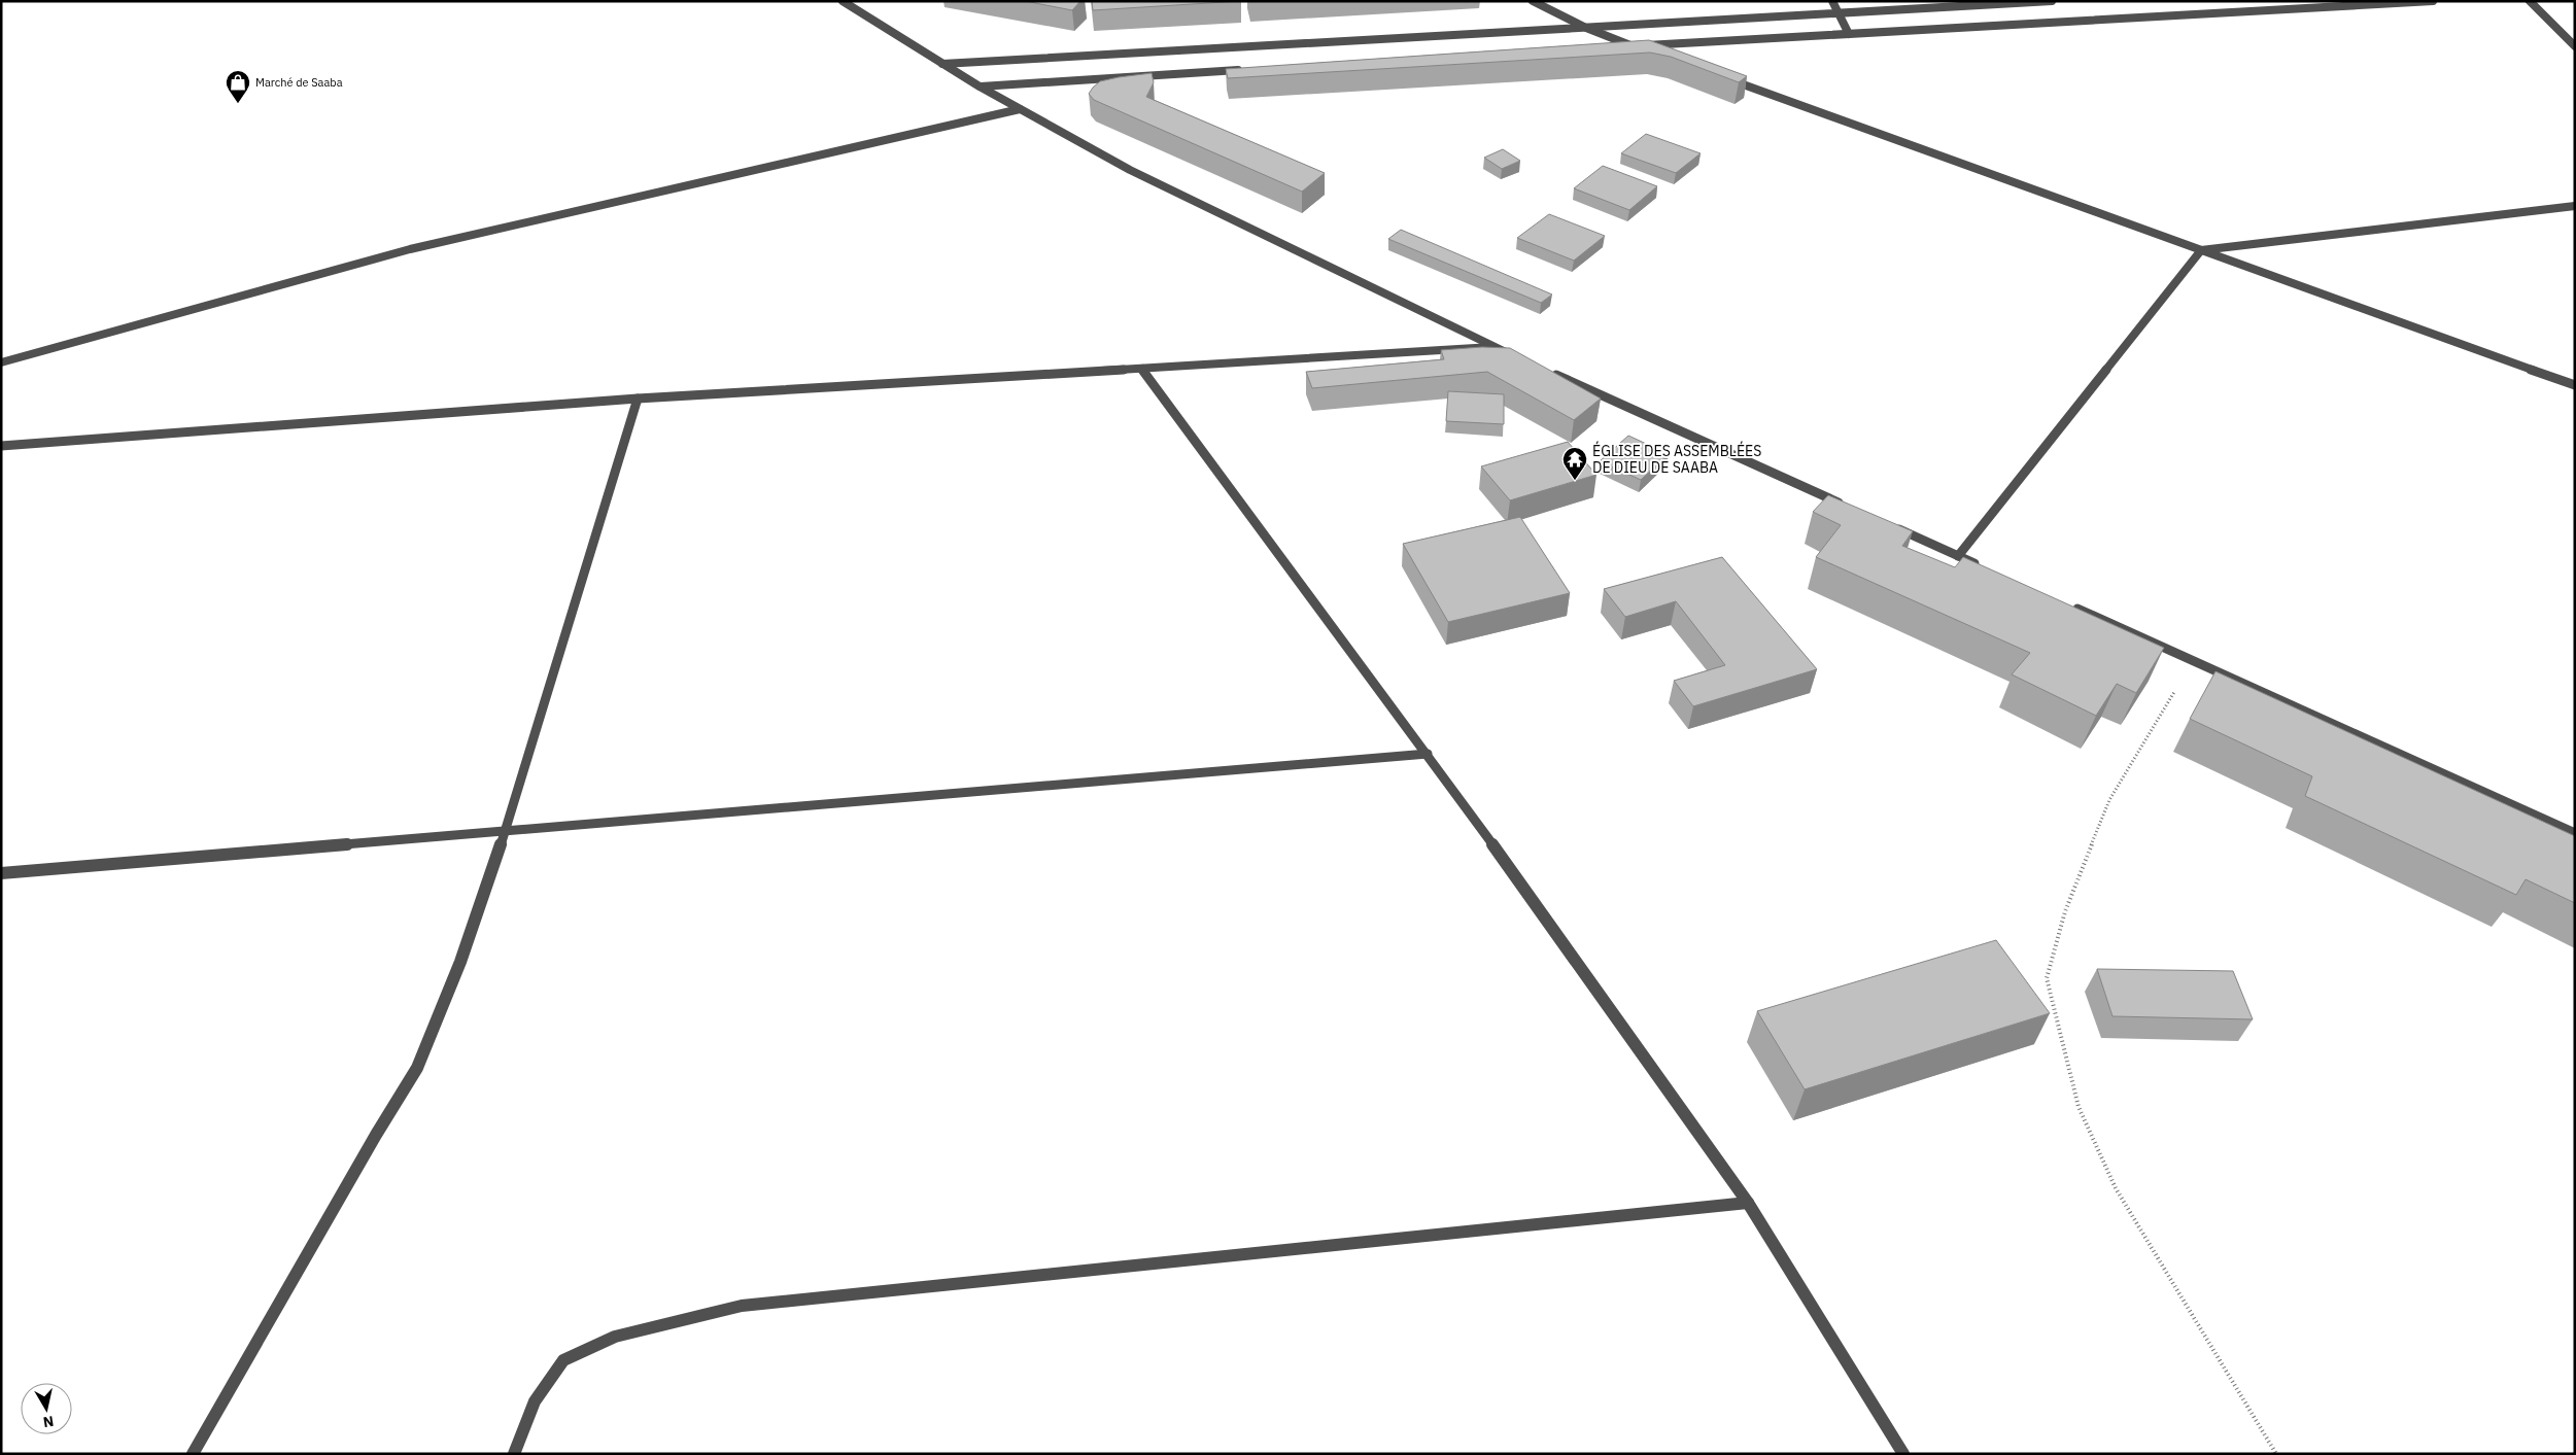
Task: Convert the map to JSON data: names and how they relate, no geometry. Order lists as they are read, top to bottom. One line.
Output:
{"places":{"shop":["Marché de Saaba"],"temple":["ÉGLISE DES ASSEMBLÉES DE DIEU DE SAABA"]},"north":"bottom"}
